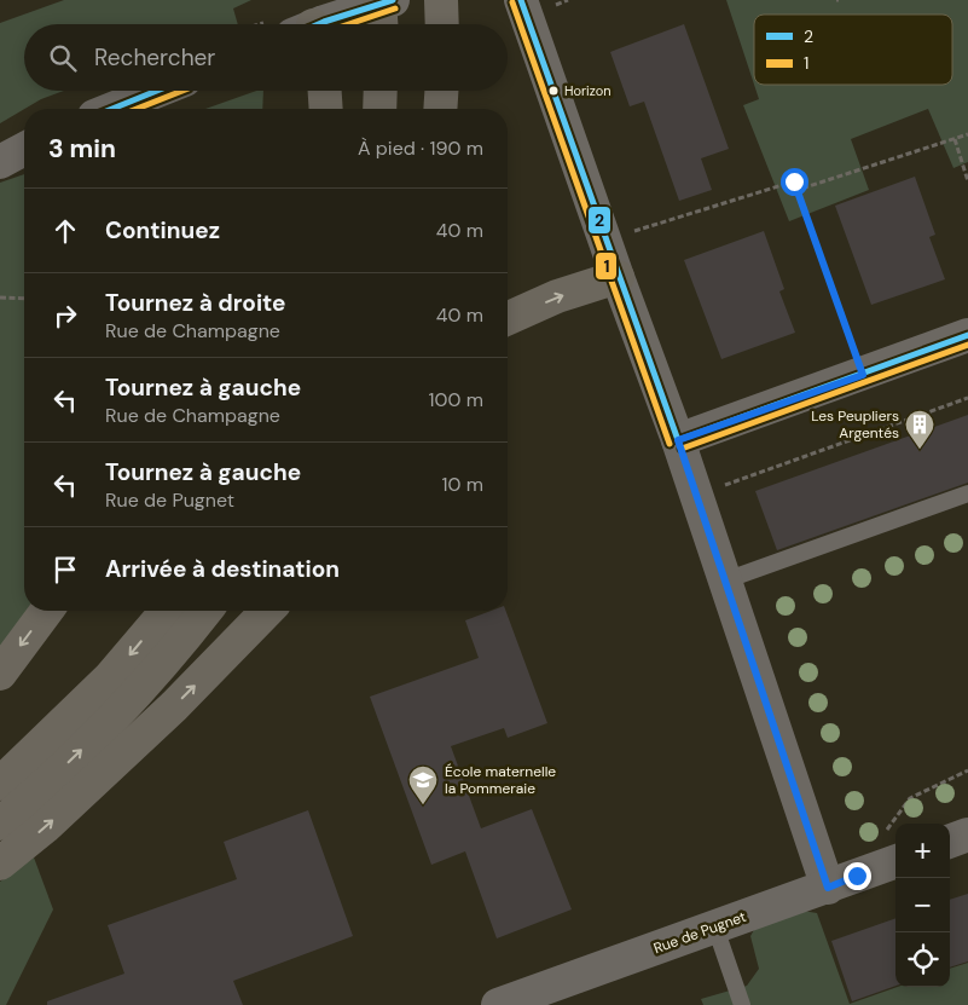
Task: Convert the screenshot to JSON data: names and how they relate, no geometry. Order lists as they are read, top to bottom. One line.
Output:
{"streets":{"street":["Rue de Pugnet"]},"places":{"other":["Horizon"],"building":["Les Peupliers Argentés"],"school or university":["École maternelle la Pommeraie"]},"lines":["transit line 2","transit line 1"],"legend":["2","1"],"page":{"search":"Rechercher","heading":["3 min","À pied · 190 m"],"list":[["Continuez","40 m"],["Tournez à droite","Rue de Champagne","40 m"],["Tournez à gauche","Rue de Champagne","100 m"],["Tournez à gauche","Rue de Pugnet","10 m"],"Arrivée à destination"],"map_buttons":["+","−"]}}
